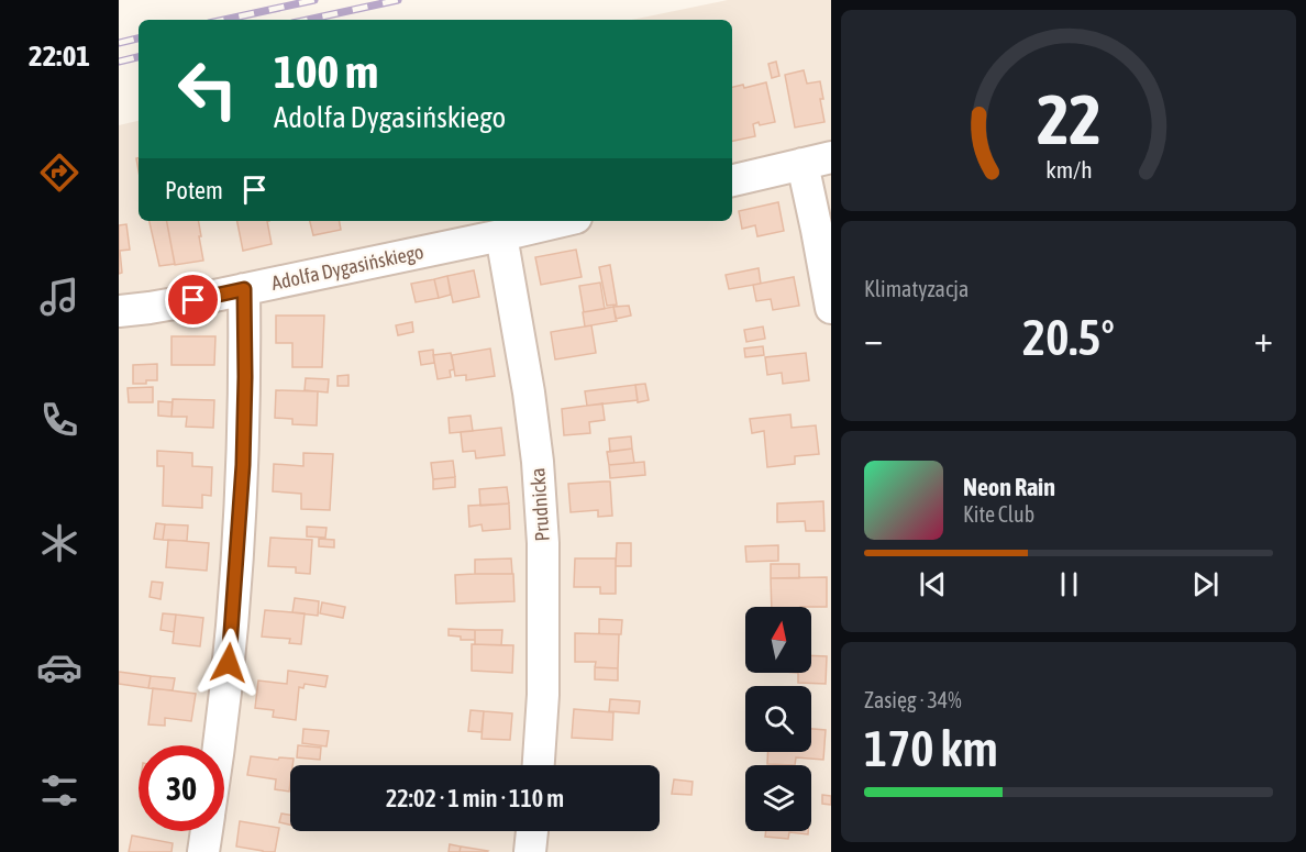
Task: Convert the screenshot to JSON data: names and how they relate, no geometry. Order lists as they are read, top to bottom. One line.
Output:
{"streets":{"street":["Adolfa Dygasińskiego","Prudnicka"]},"crossings":[["Adolfa Dygasińskiego","Prudnicka"]],"north":"top","page":{"tabs":"22:01","turn":["100 m","Adolfa Dygasińskiego"],"then":"Potem","tile":["Klimatyzacja",["Zasięg · 34%","170 km"]],"heat":["−","20.5°","+"],"song":["Neon Rain","Kite Club"],"limit":"30","trip":"22:02 · 1 min · 110 m","gauge":["22","km/h"]}}
